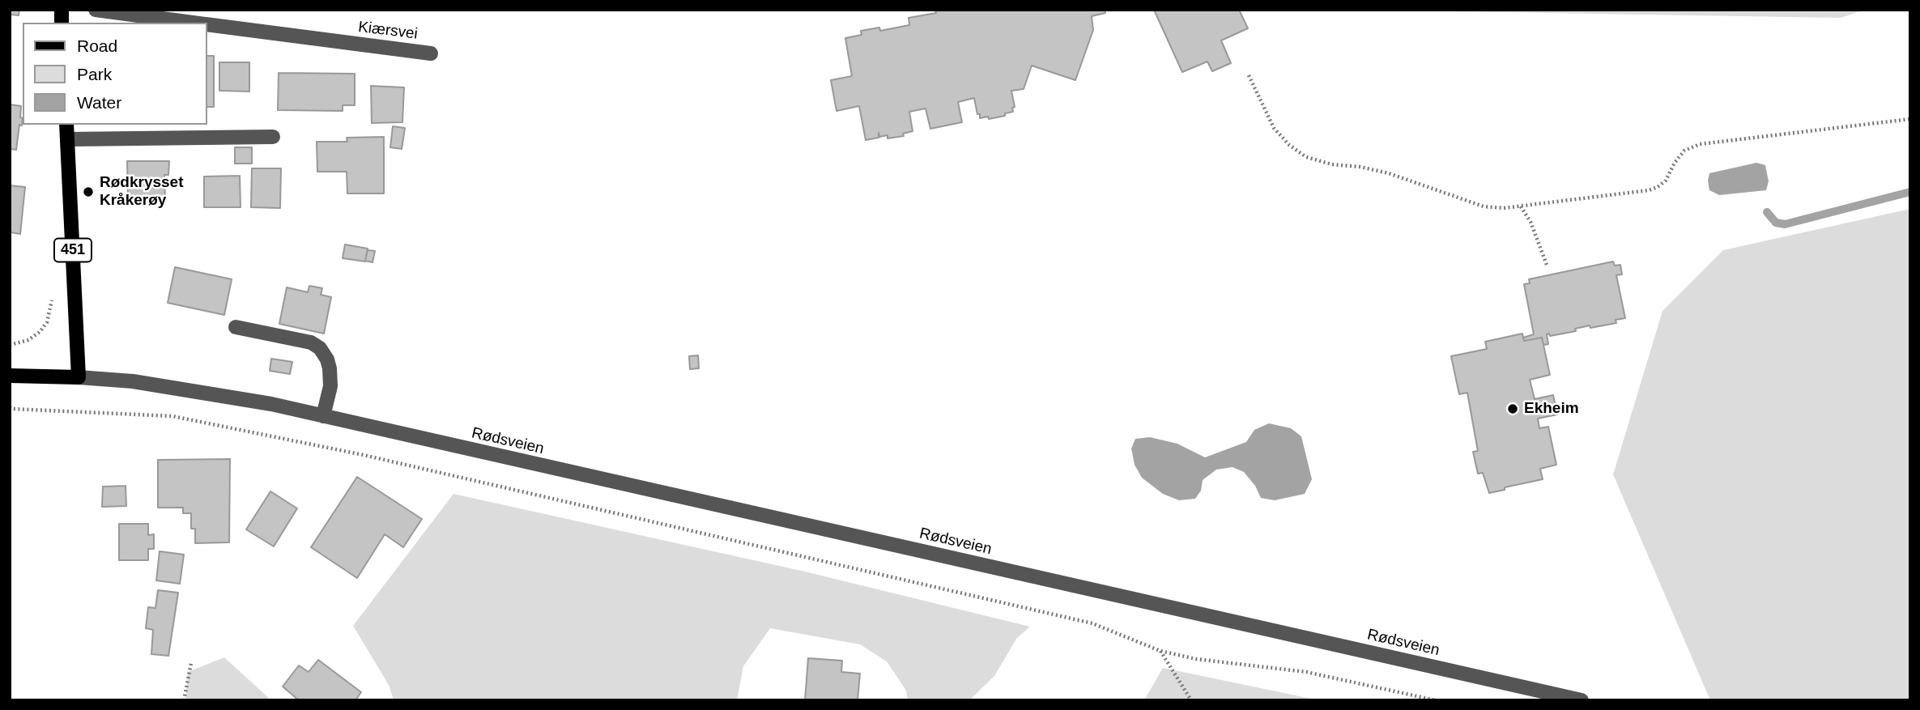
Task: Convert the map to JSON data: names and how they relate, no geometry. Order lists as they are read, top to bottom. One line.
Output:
{"streets":{"main road":["451"],"street":["Kiærsvei","Rødsveien"]},"crossings":[["451","Rødsveien"]],"places":["Rødkrysset Kråkerøy","Ekheim"],"legend":["Road","Park","Water"]}
